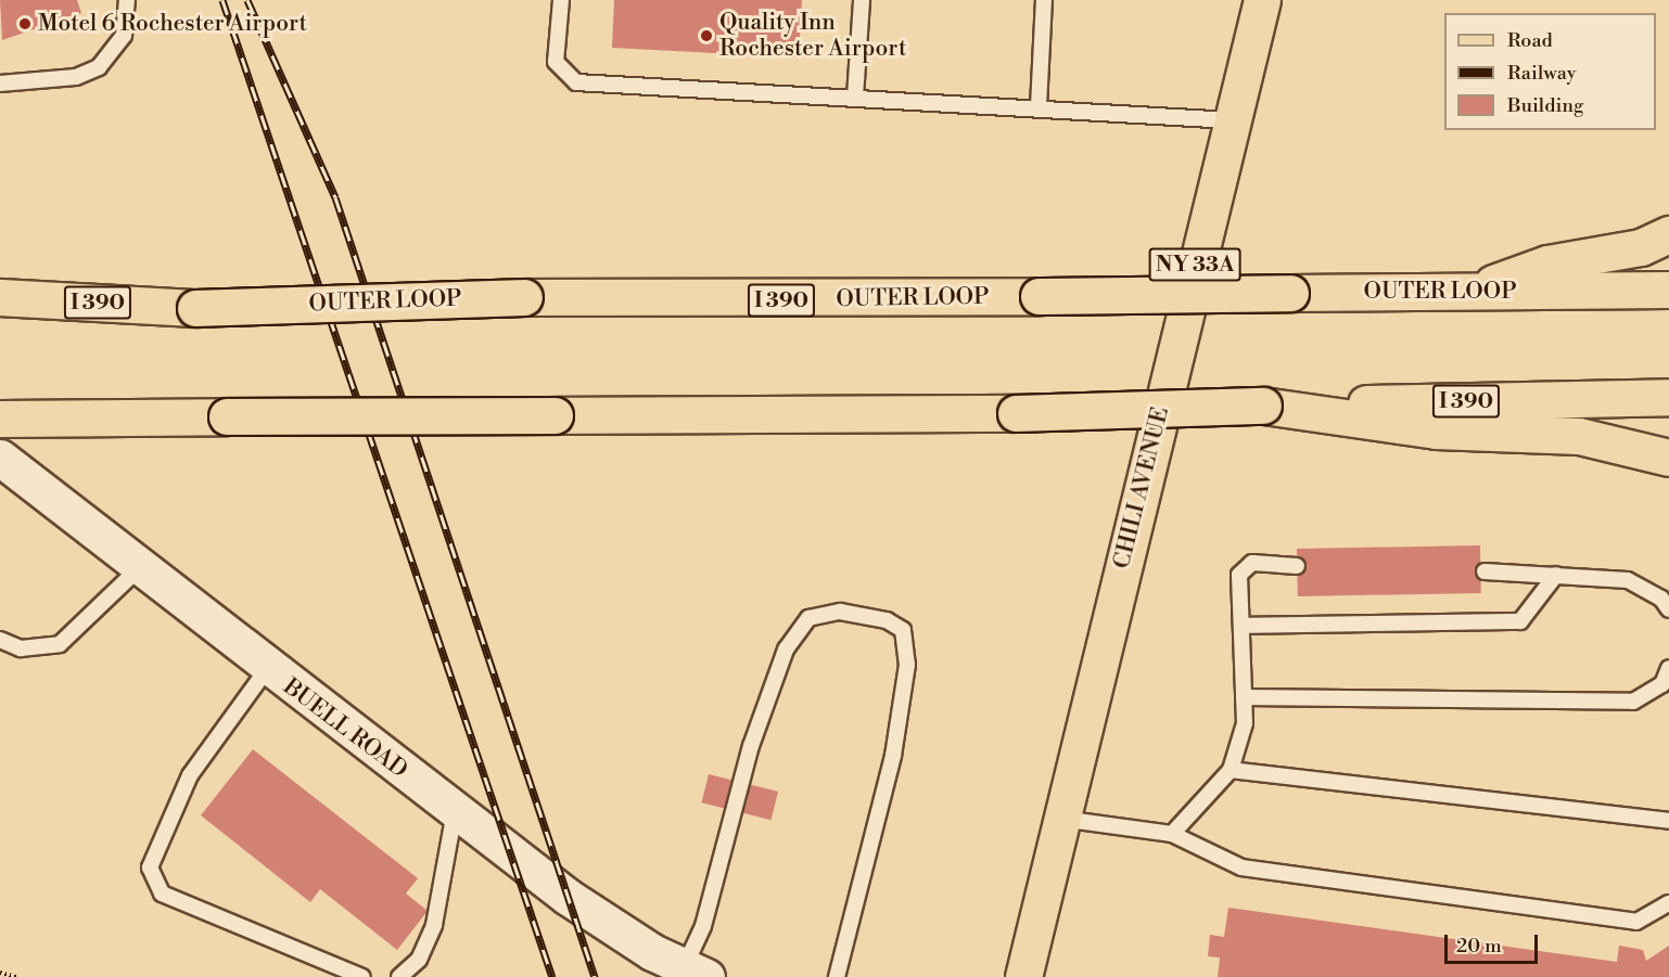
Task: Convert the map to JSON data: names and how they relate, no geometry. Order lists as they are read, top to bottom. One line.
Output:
{"streets":{"main road":["NY 33A","OUTER LOOP","I 390","CHILI AVENUE"],"street":["BUELL ROAD"]},"places":["Motel 6 Rochester Airport","Quality Inn Rochester Airport"],"legend":["Road","Railway","Building"],"scale_bar":"20 m"}
